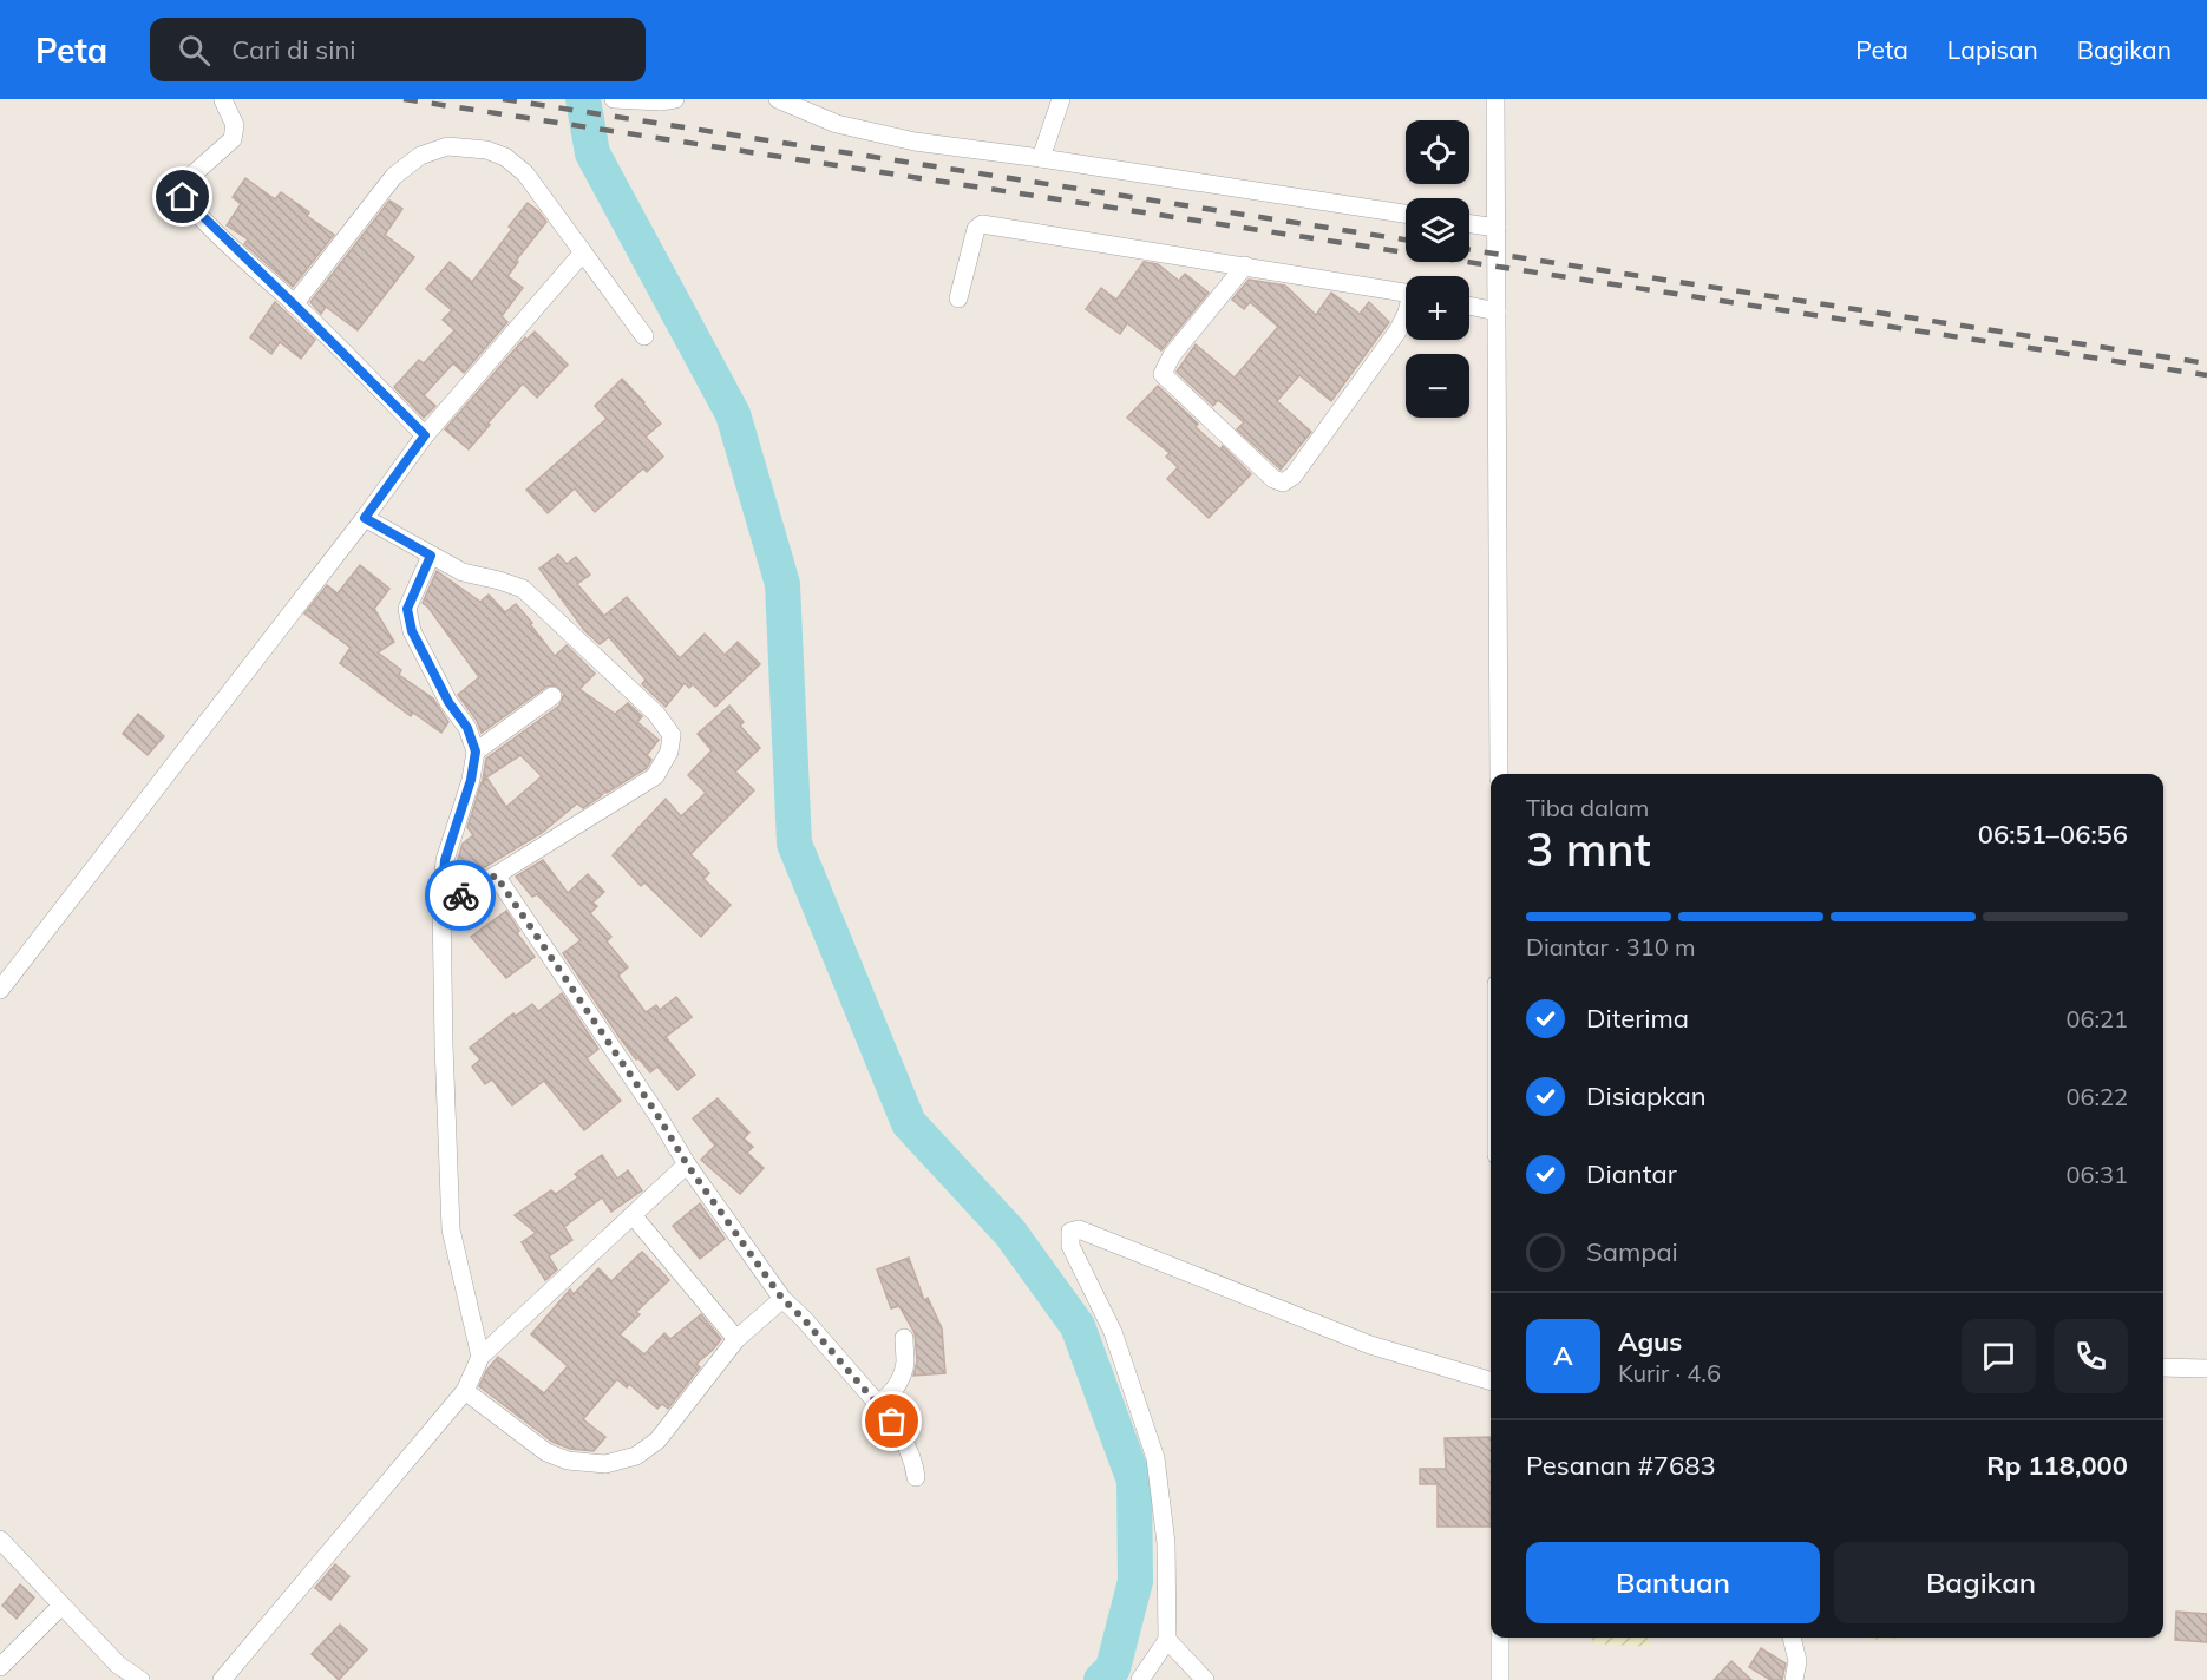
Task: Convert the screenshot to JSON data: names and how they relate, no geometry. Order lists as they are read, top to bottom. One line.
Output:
{"page":{"header":"Peta","search":"Cari di sini","nav":["Peta","Lapisan","Bagikan"],"map_buttons":["+","−"],"heading":["3 mnt","Tiba dalam","06:51–06:56"],"panel":["Agus","Kurir · 4.6","Pesanan #7683","Rp 118,000"],"bar":"Diantar · 310 m","list":[["Diterima","06:21"],["Disiapkan","06:22"],["Diantar","06:31"],"Sampai"],"round":"A","buttons":["Bantuan","Bagikan"]}}
